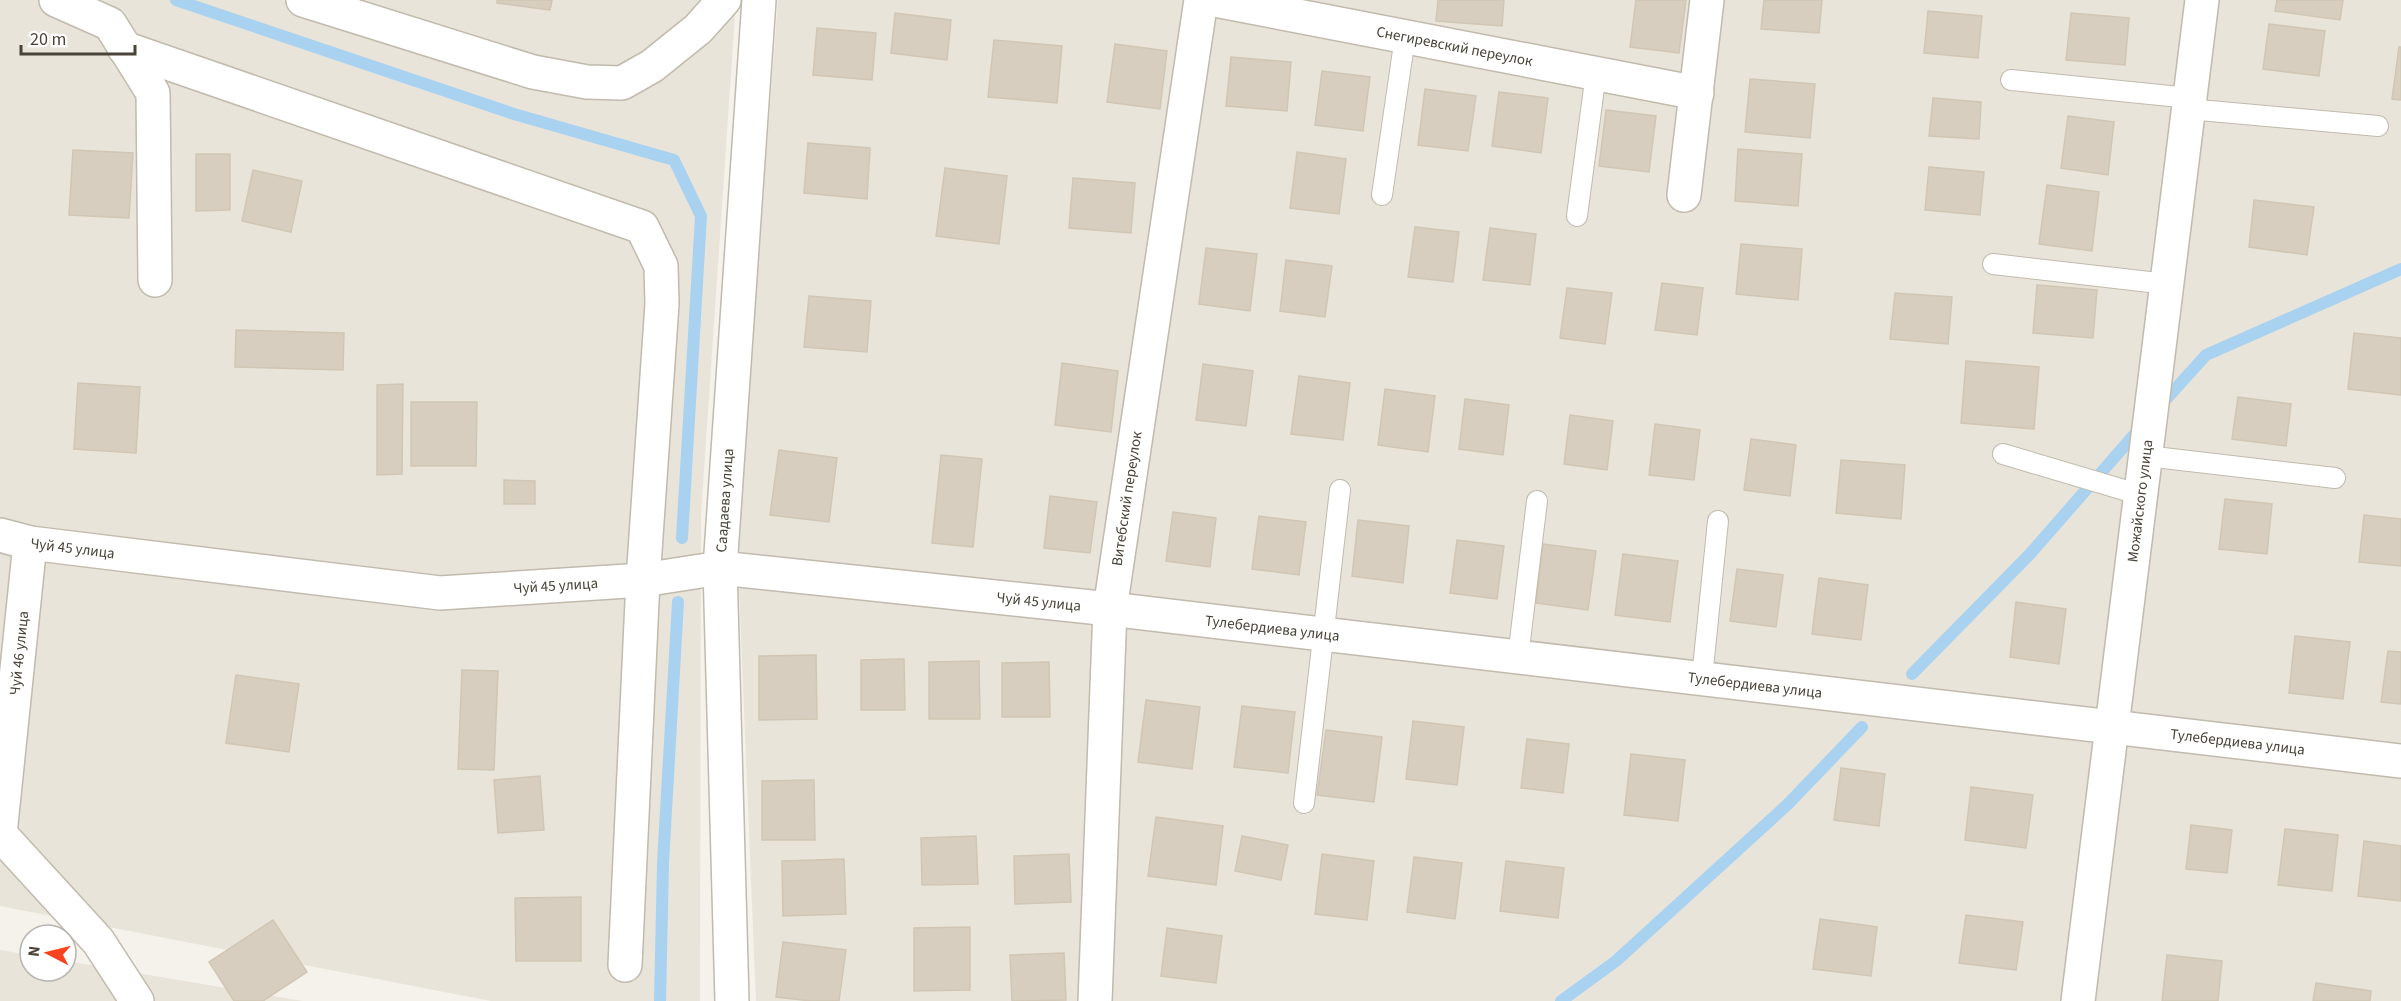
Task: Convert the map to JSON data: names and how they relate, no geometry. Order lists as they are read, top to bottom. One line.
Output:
{"streets":{"street":["Снегиревский переулок","Витебский переулок","Саадаева улица","Можайского улица","Чуй 45 улица","Тулебердиева улица","Чуй 46 улица"]},"crossings":[["Витебский переулок","Чуй 45 улица"],["Витебский переулок","Тулебердиева улица"],["Саадаева улица","Чуй 45 улица"],["Можайского улица","Тулебердиева улица"],["Чуй 45 улица","Тулебердиева улица"],["Чуй 45 улица","Чуй 46 улица"]],"scale_bar":"20 m","north":"left"}
